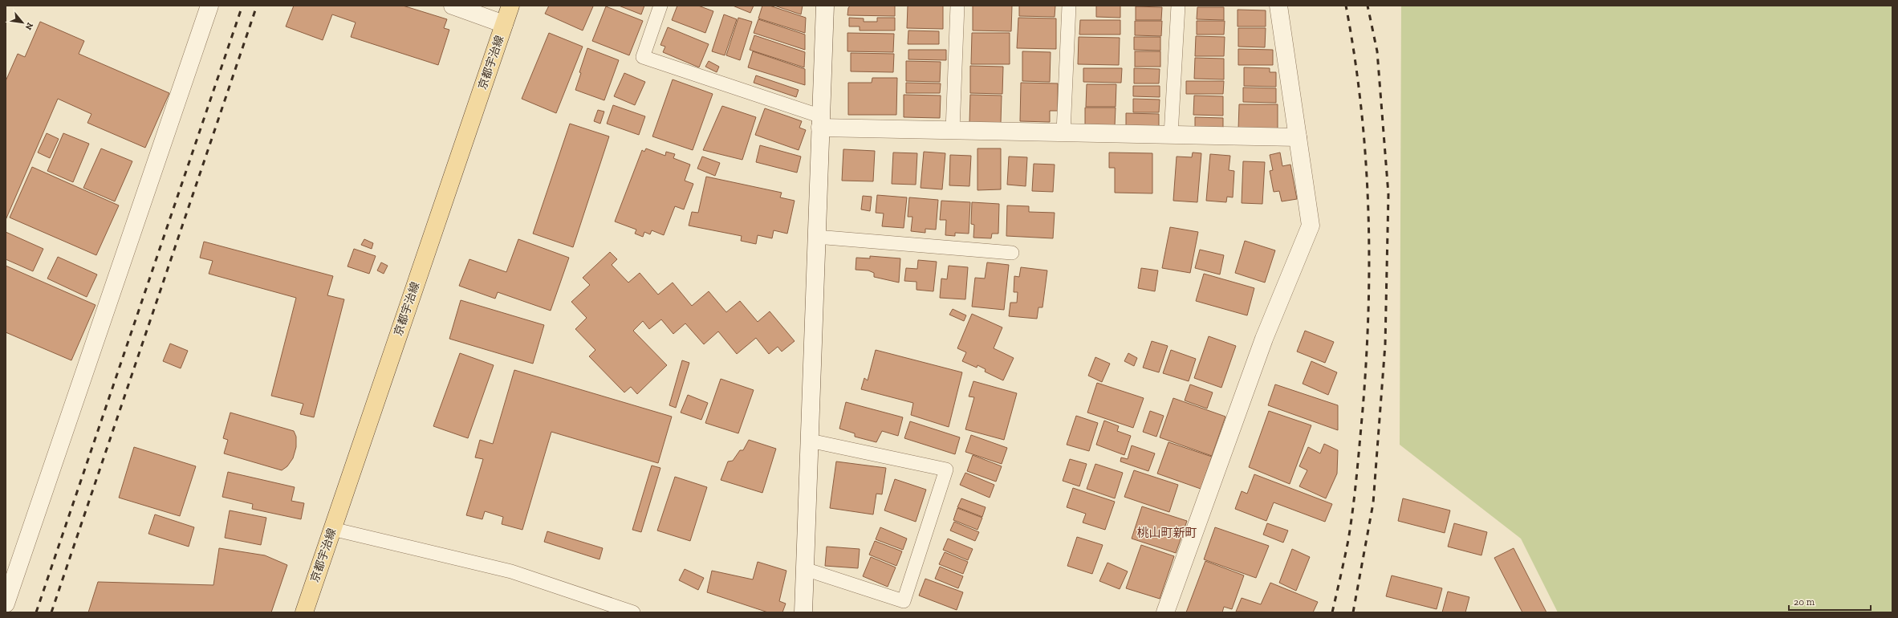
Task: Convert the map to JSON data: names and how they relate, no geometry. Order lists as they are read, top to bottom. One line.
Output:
{"streets":{"main road":["京都宇治線"]},"districts":["桃山町新町"],"scale_bar":"20 m","north":"bottom right"}
